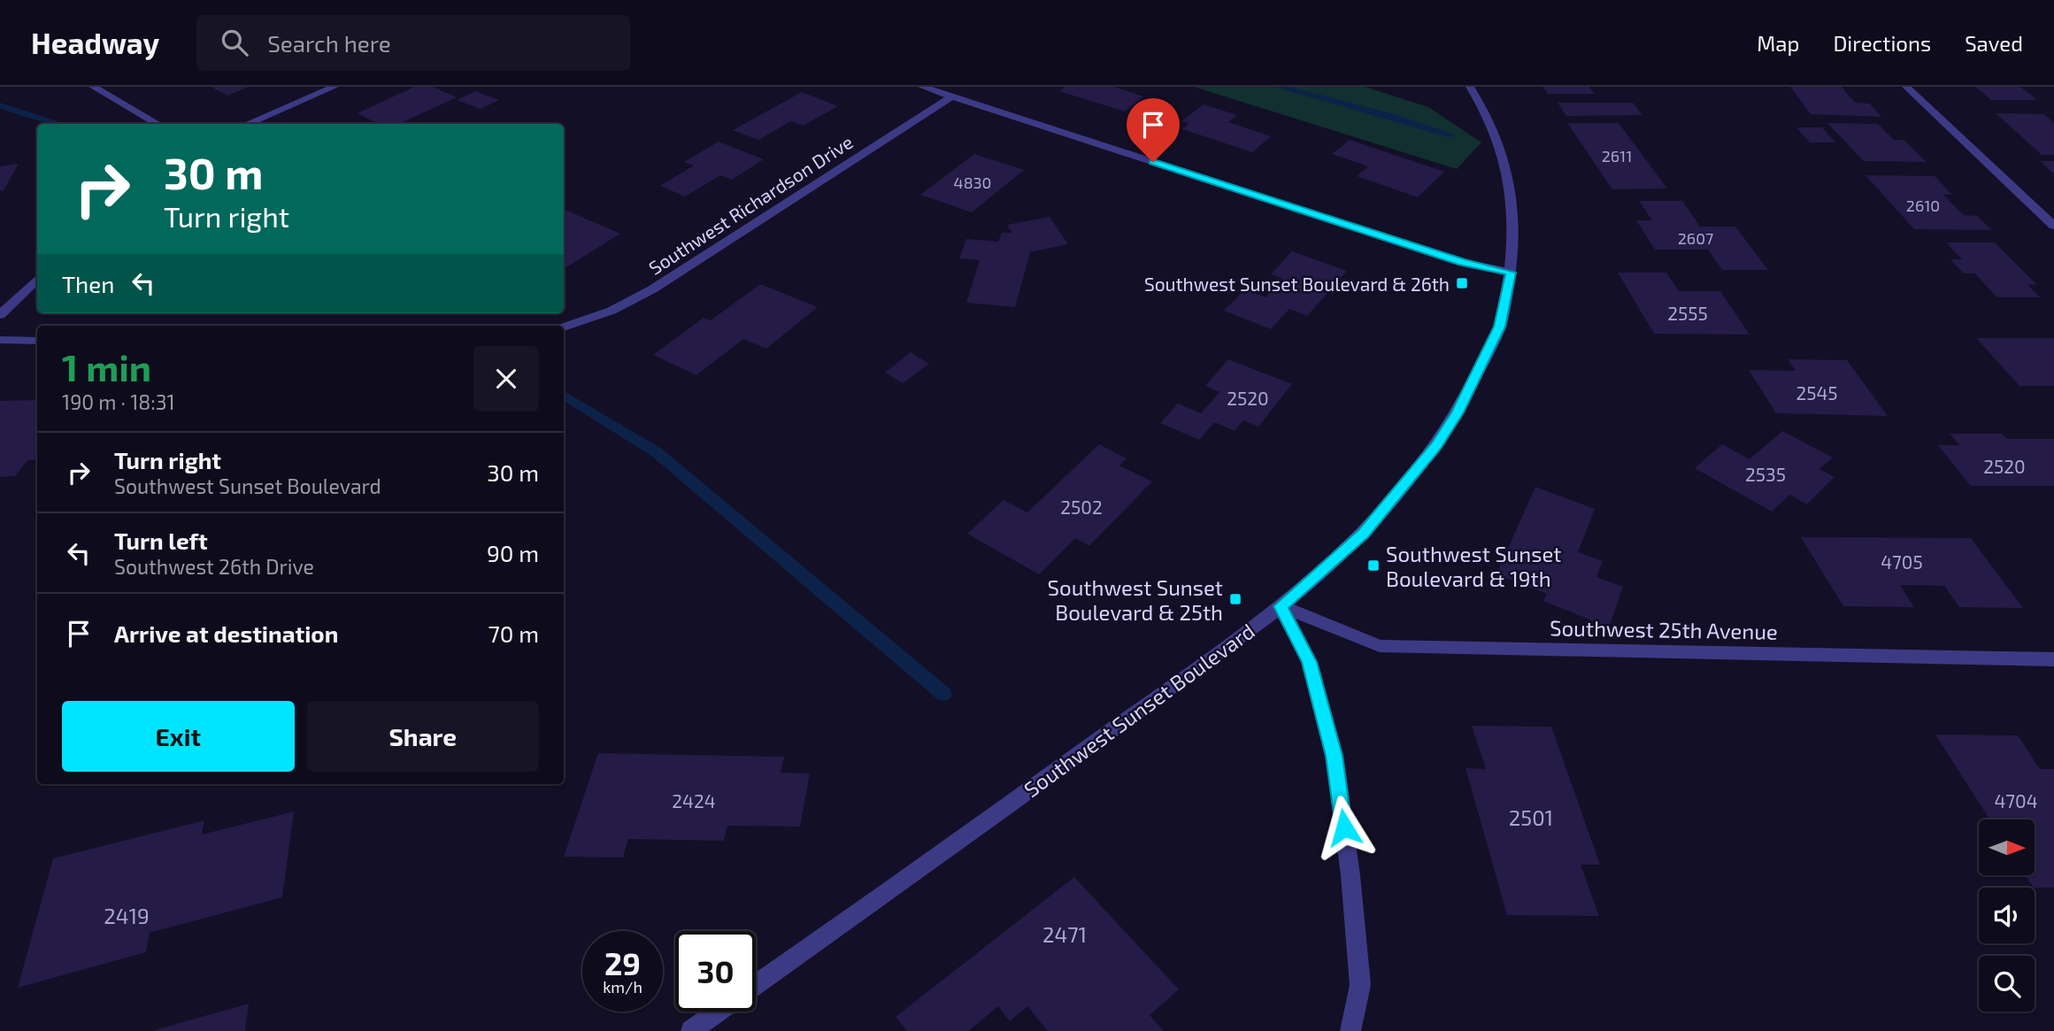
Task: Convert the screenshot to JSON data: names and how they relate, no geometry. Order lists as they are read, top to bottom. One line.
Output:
{"streets":{"street":["Southwest Richardson Drive","Southwest 25th Avenue","Southwest Sunset Boulevard"]},"crossings":[["Southwest 25th Avenue","Southwest Sunset Boulevard"]],"places":{"transit":["Southwest Sunset Boulevard & 26th","Southwest Sunset Boulevard & 19th","Southwest Sunset Boulevard & 25th"]},"house_numbers":["2611","4830","2610","2607","2555","2545","2520","2520","2535","2502","4705","2424","4704","2501","2419","2471"],"north":"right","page":{"header":"Headway","search":"Search here","nav":["Map","Directions","Saved"],"turn":["30 m","Turn right"],"then":"Then","heading":["1 min","190 m · 18:31"],"list":[{"name":"Turn right","note":"Southwest Sunset Boulevard","value":"30 m"},{"name":"Turn left","note":"Southwest 26th Drive","value":"90 m"},{"name":"Arrive at destination","value":"70 m"}],"buttons":["Exit","Share"],"speed":"29 km/h","limit":"30"}}
